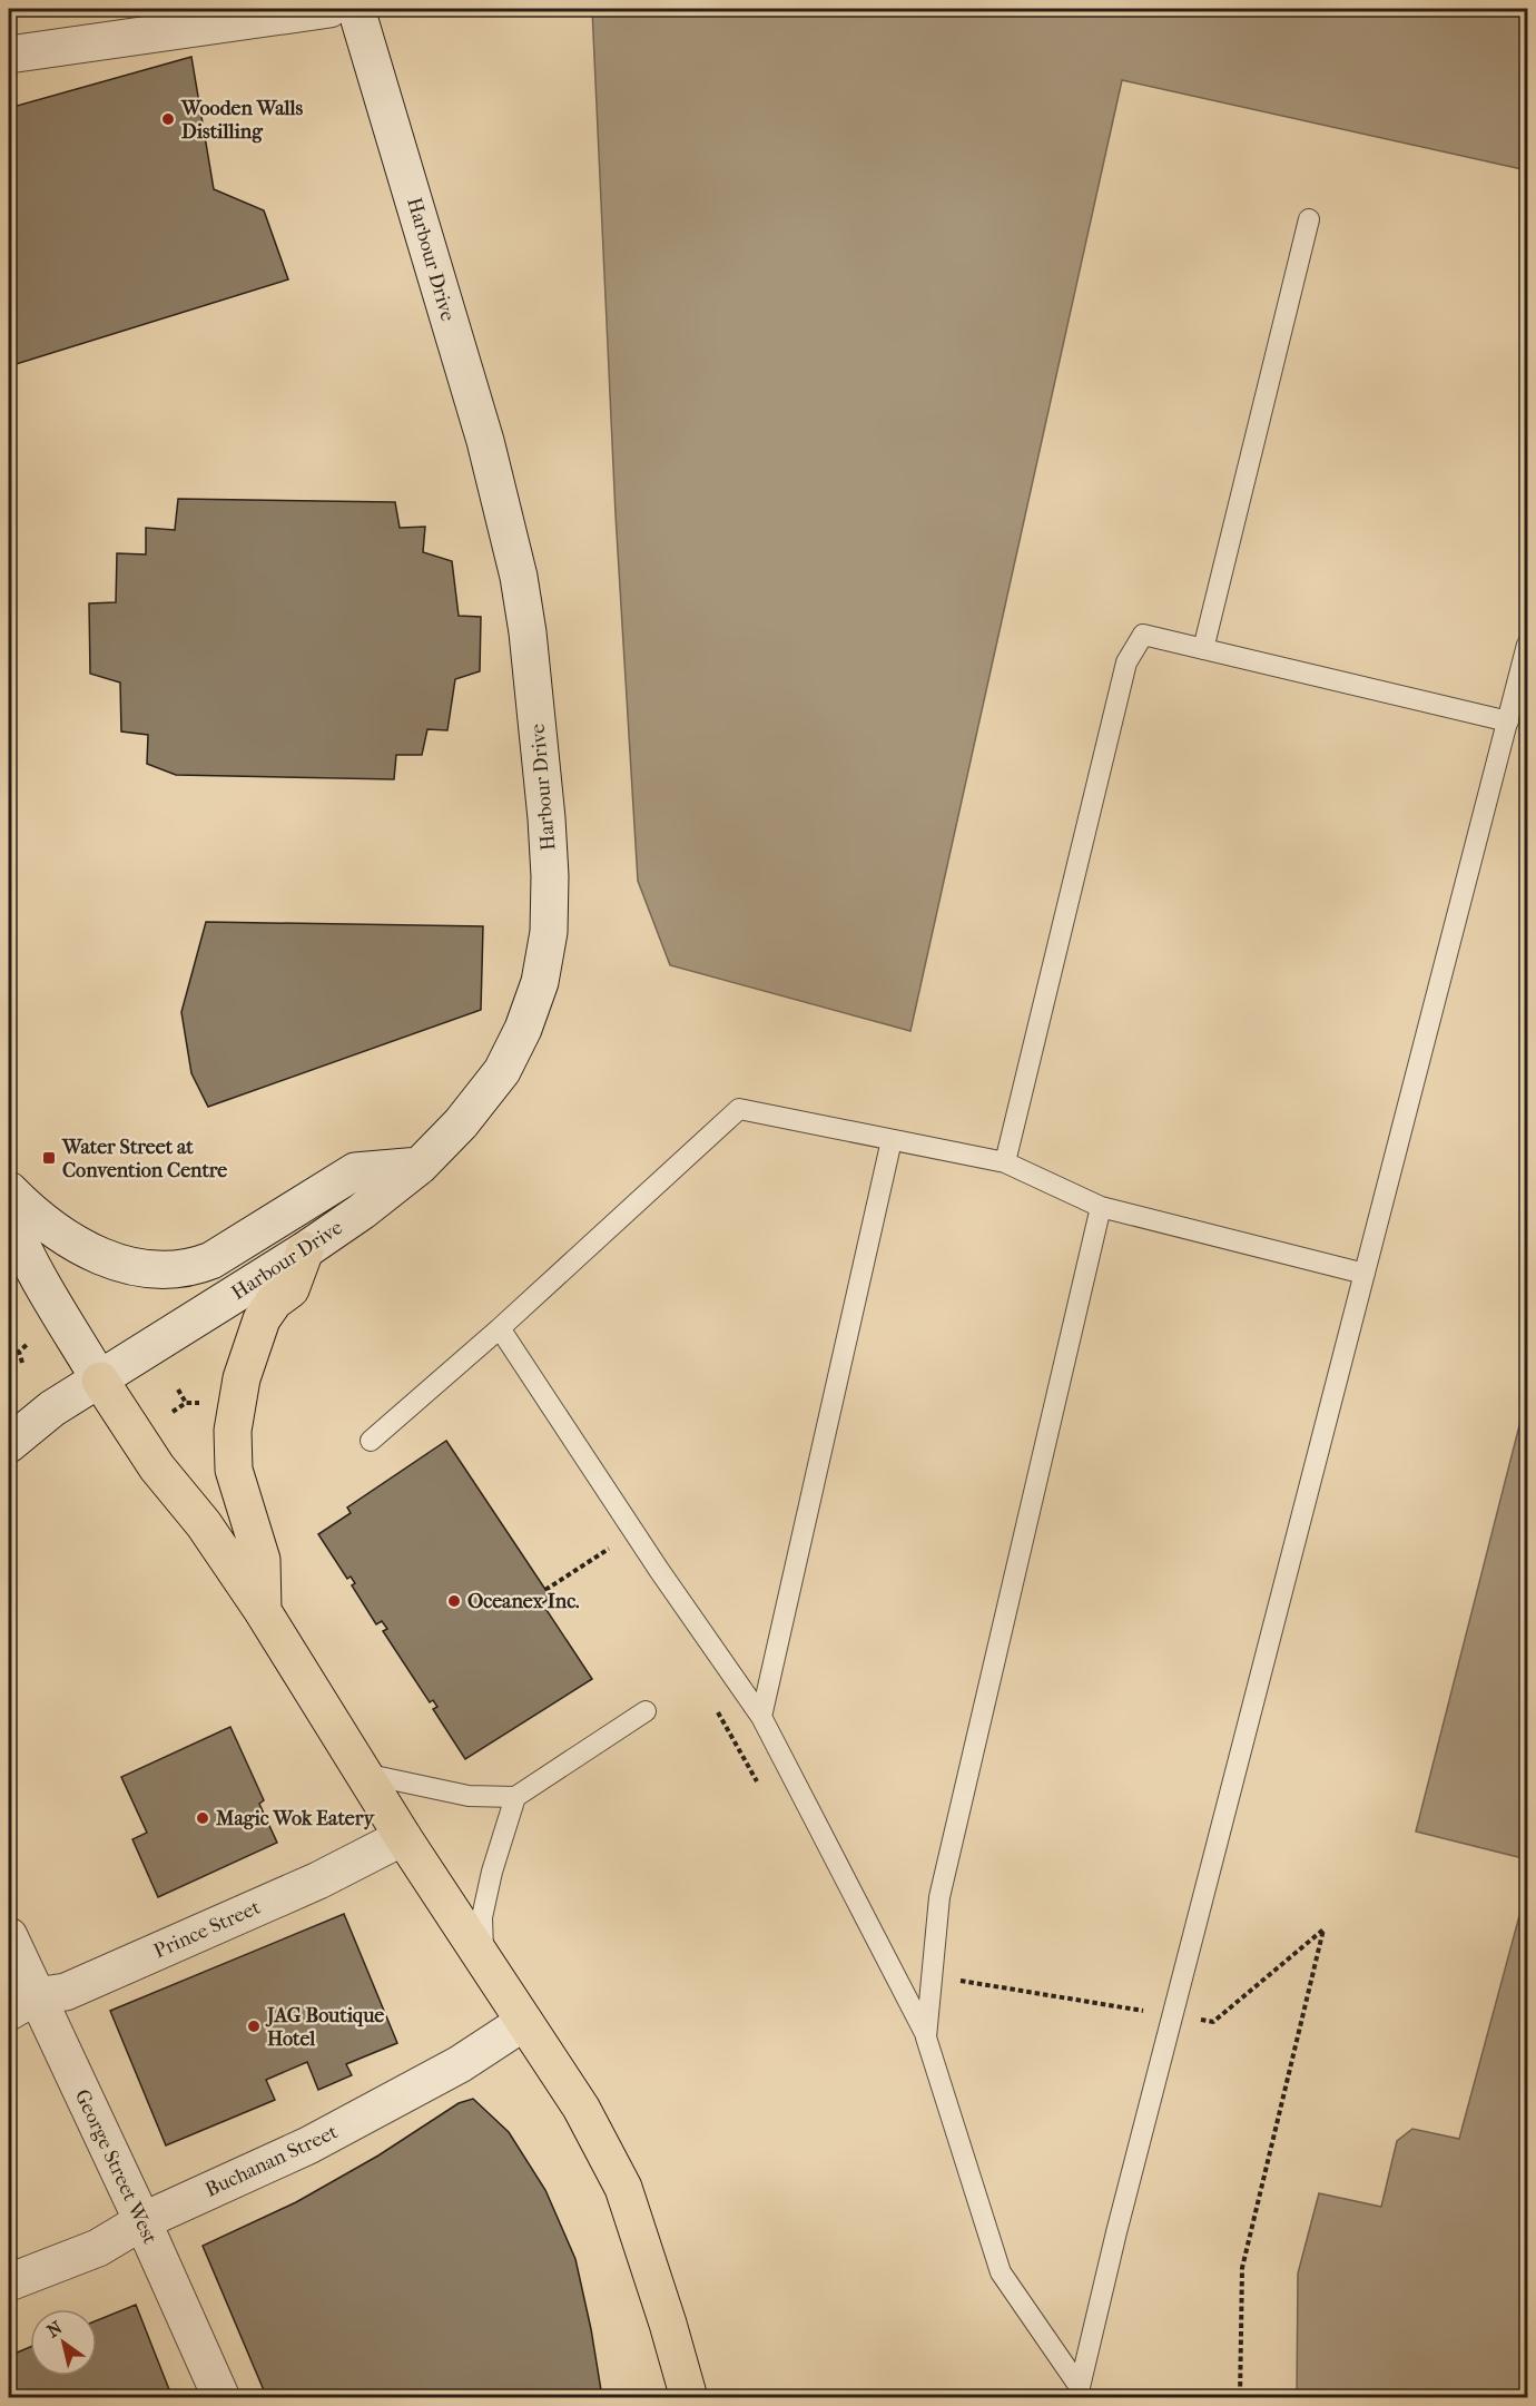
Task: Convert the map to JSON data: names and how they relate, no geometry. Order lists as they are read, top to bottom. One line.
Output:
{"streets":{"main road":["Harbour Drive","Prince Street","Buchanan Street","George Street West"]},"crossings":[["Prince Street","George Street West"],["Buchanan Street","George Street West"]],"places":{"other":["Wooden Walls Distilling","Oceanex Inc.","Magic Wok Eatery","JAG Boutique Hotel"],"transit":["Water Street at Convention Centre"]},"north":"top left"}
